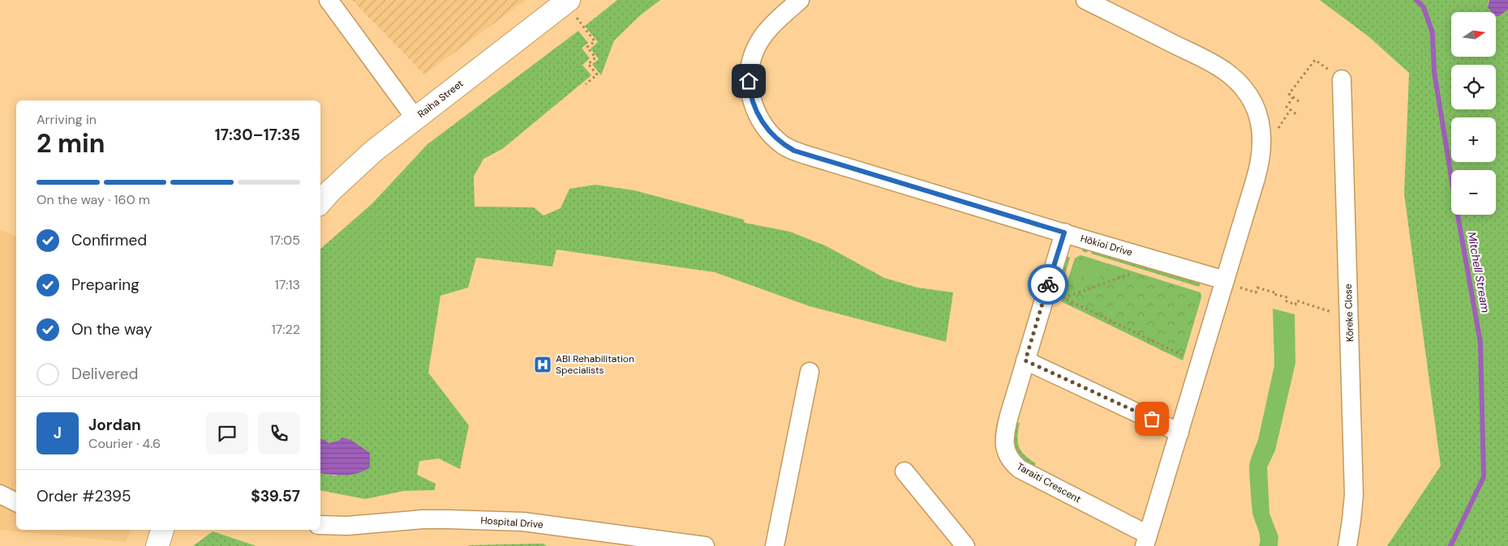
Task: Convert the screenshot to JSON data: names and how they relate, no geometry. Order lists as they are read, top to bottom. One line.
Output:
{"streets":{"main road":["Raiha Street"],"street":["Hōkioi Drive","Kōreke Close","Taraiti Crescent","Hospital Drive"]},"crossings":[["Hōkioi Drive","Taraiti Crescent"]],"water":["Mitchell Stream"],"places":{"hospital":["ABI Rehabilitation Specialists"]},"north":"right","page":{"map_buttons":["+","−"],"heading":["2 min","Arriving in","17:30–17:35"],"panel":["Jordan","Courier · 4.6","Order #2395","$39.57"],"bar":"On the way · 160 m","list":[["Confirmed","17:05"],["Preparing","17:13"],["On the way","17:22"],"Delivered"],"round":"J"}}
